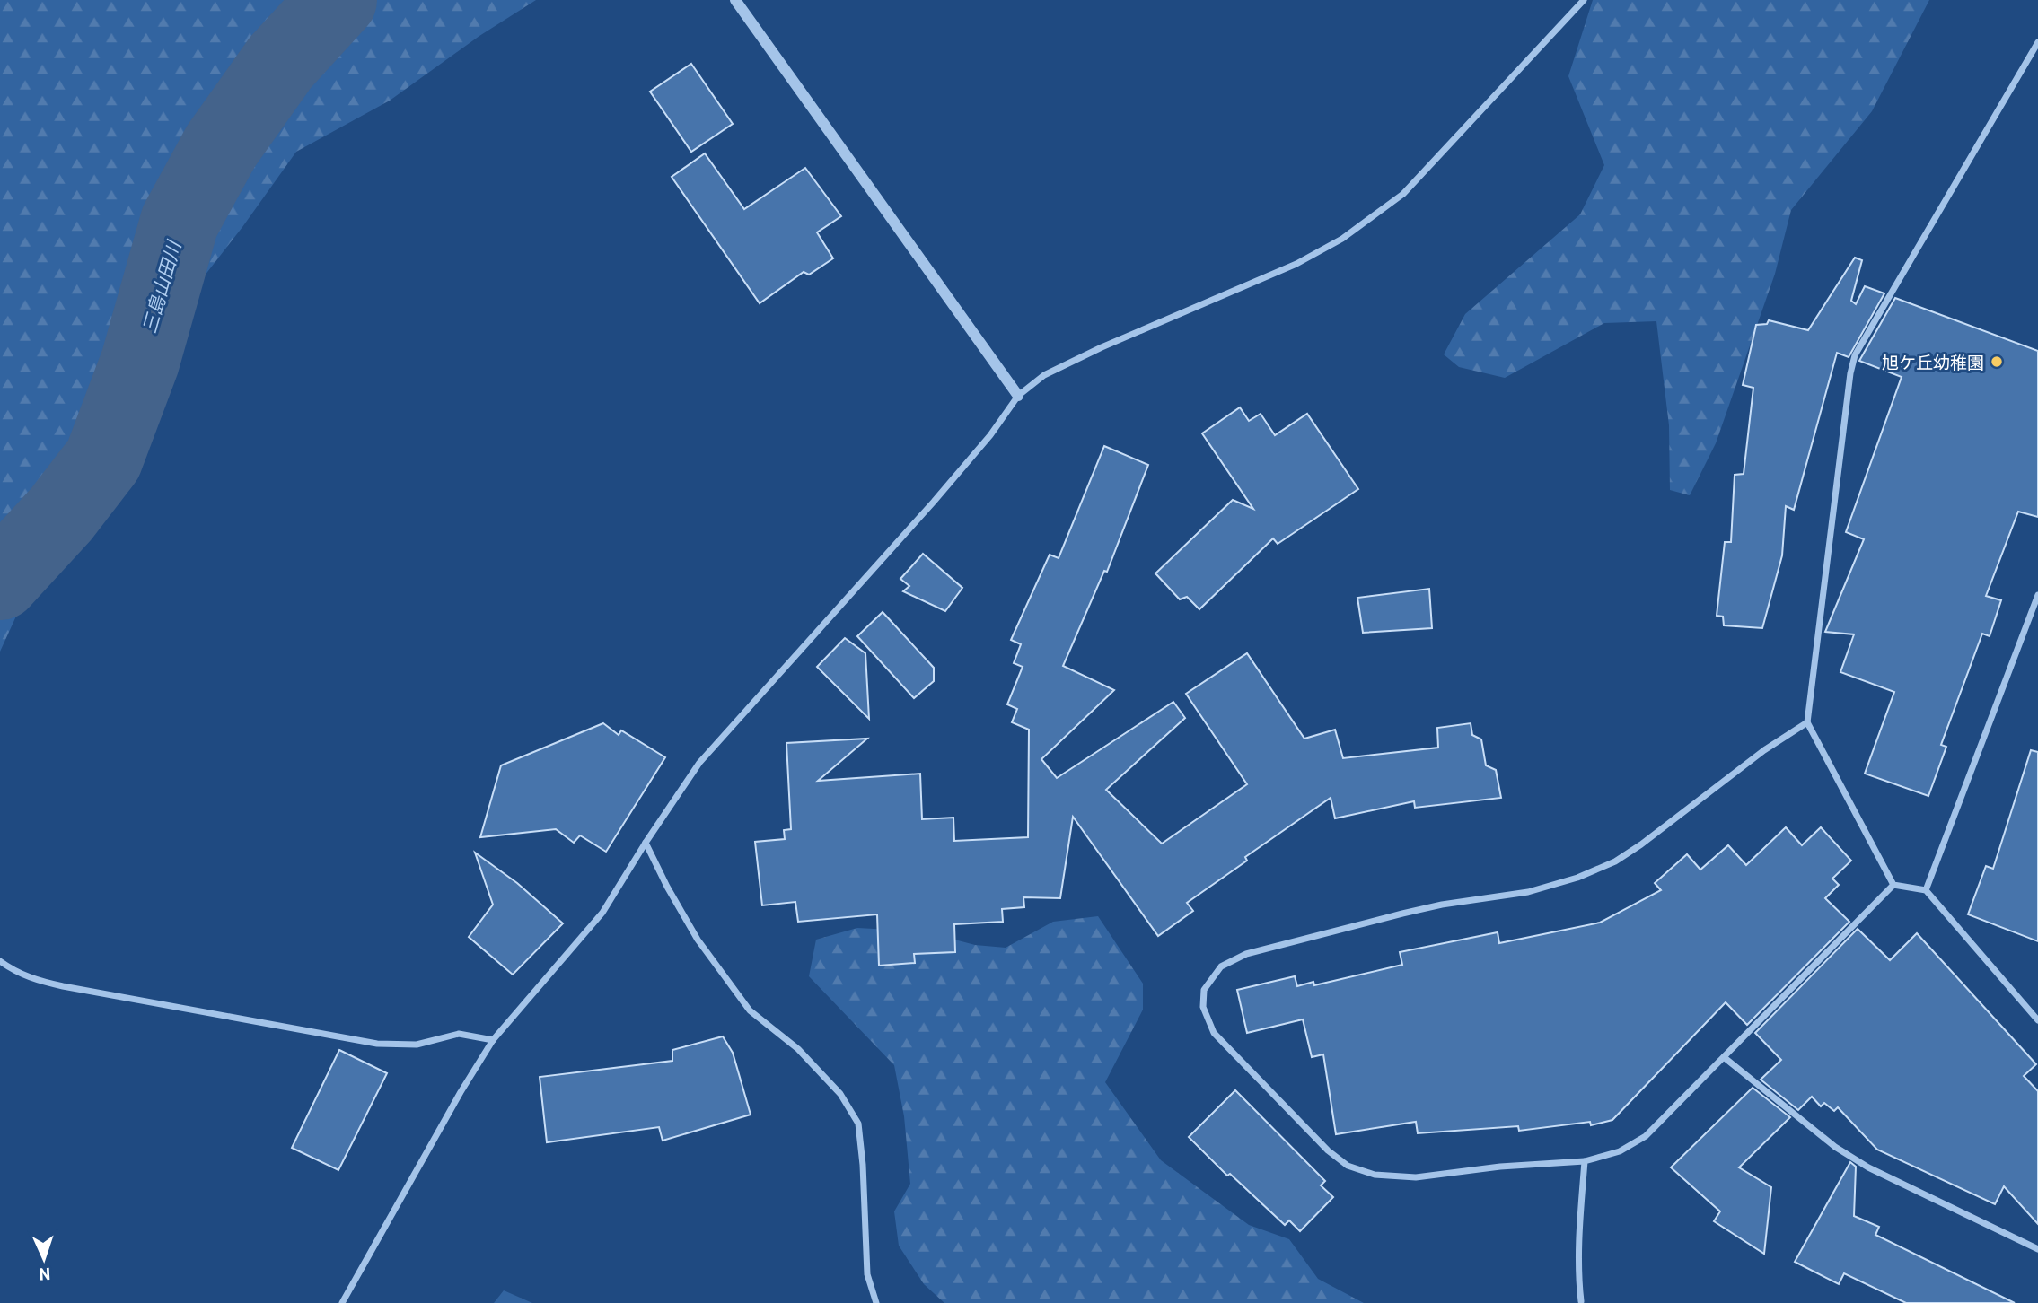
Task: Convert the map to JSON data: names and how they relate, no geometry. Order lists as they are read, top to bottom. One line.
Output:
{"water":["三島山田川"],"places":["旭ケ丘幼稚園"],"north":"bottom"}
